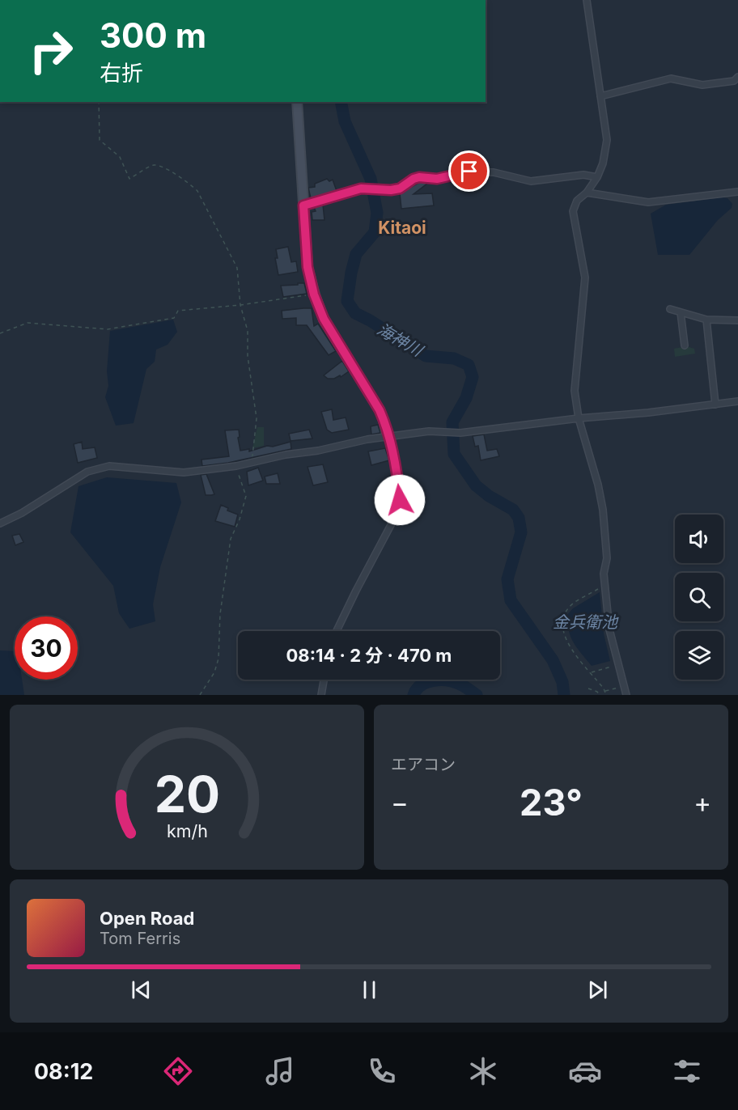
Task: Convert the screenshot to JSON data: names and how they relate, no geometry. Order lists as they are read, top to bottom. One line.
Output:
{"districts":["Kitaoi"],"water":["海神川","金兵衛池"],"page":{"turn":["300 m","右折"],"limit":"30","trip":"08:14 · 2 分 · 470 m","tile":"エアコン","heat":["−","23°","+"],"song":["Open Road","Tom Ferris"],"tabs":"08:12","gauge":["20","km/h"]}}
